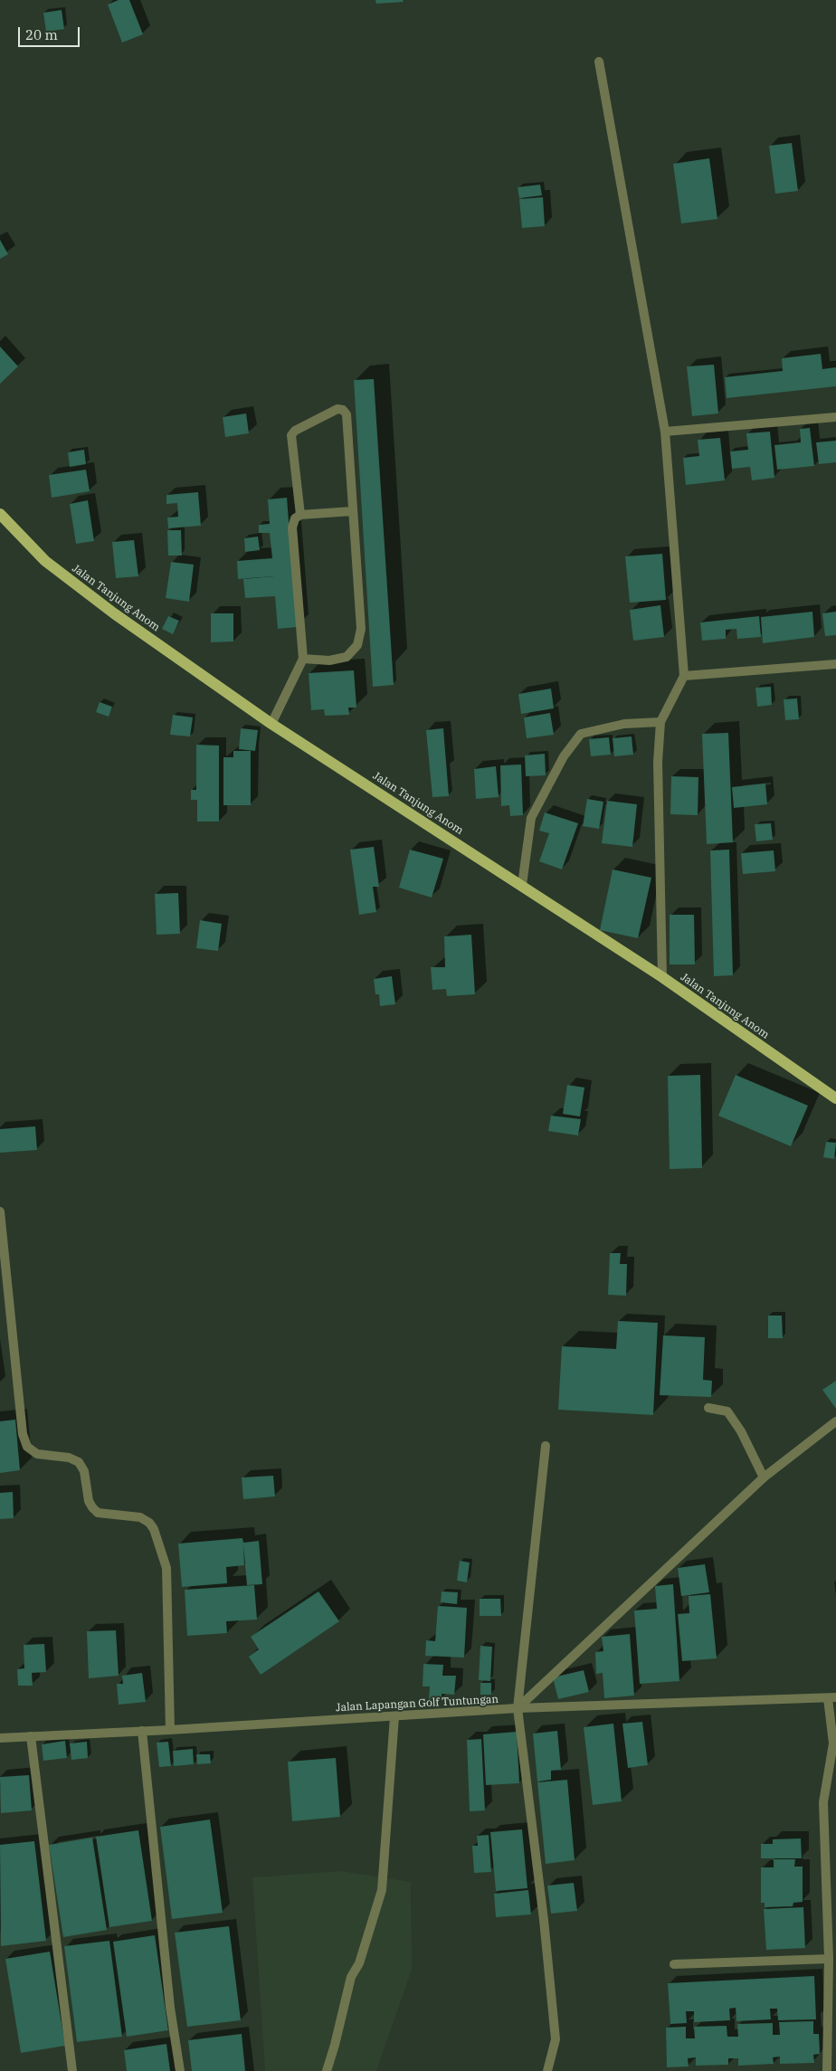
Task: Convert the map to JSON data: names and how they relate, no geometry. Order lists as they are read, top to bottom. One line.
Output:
{"streets":{"main road":["Jalan Tanjung Anom"],"street":["Jalan Lapangan Golf Tuntungan"]},"scale_bar":"20 m"}
